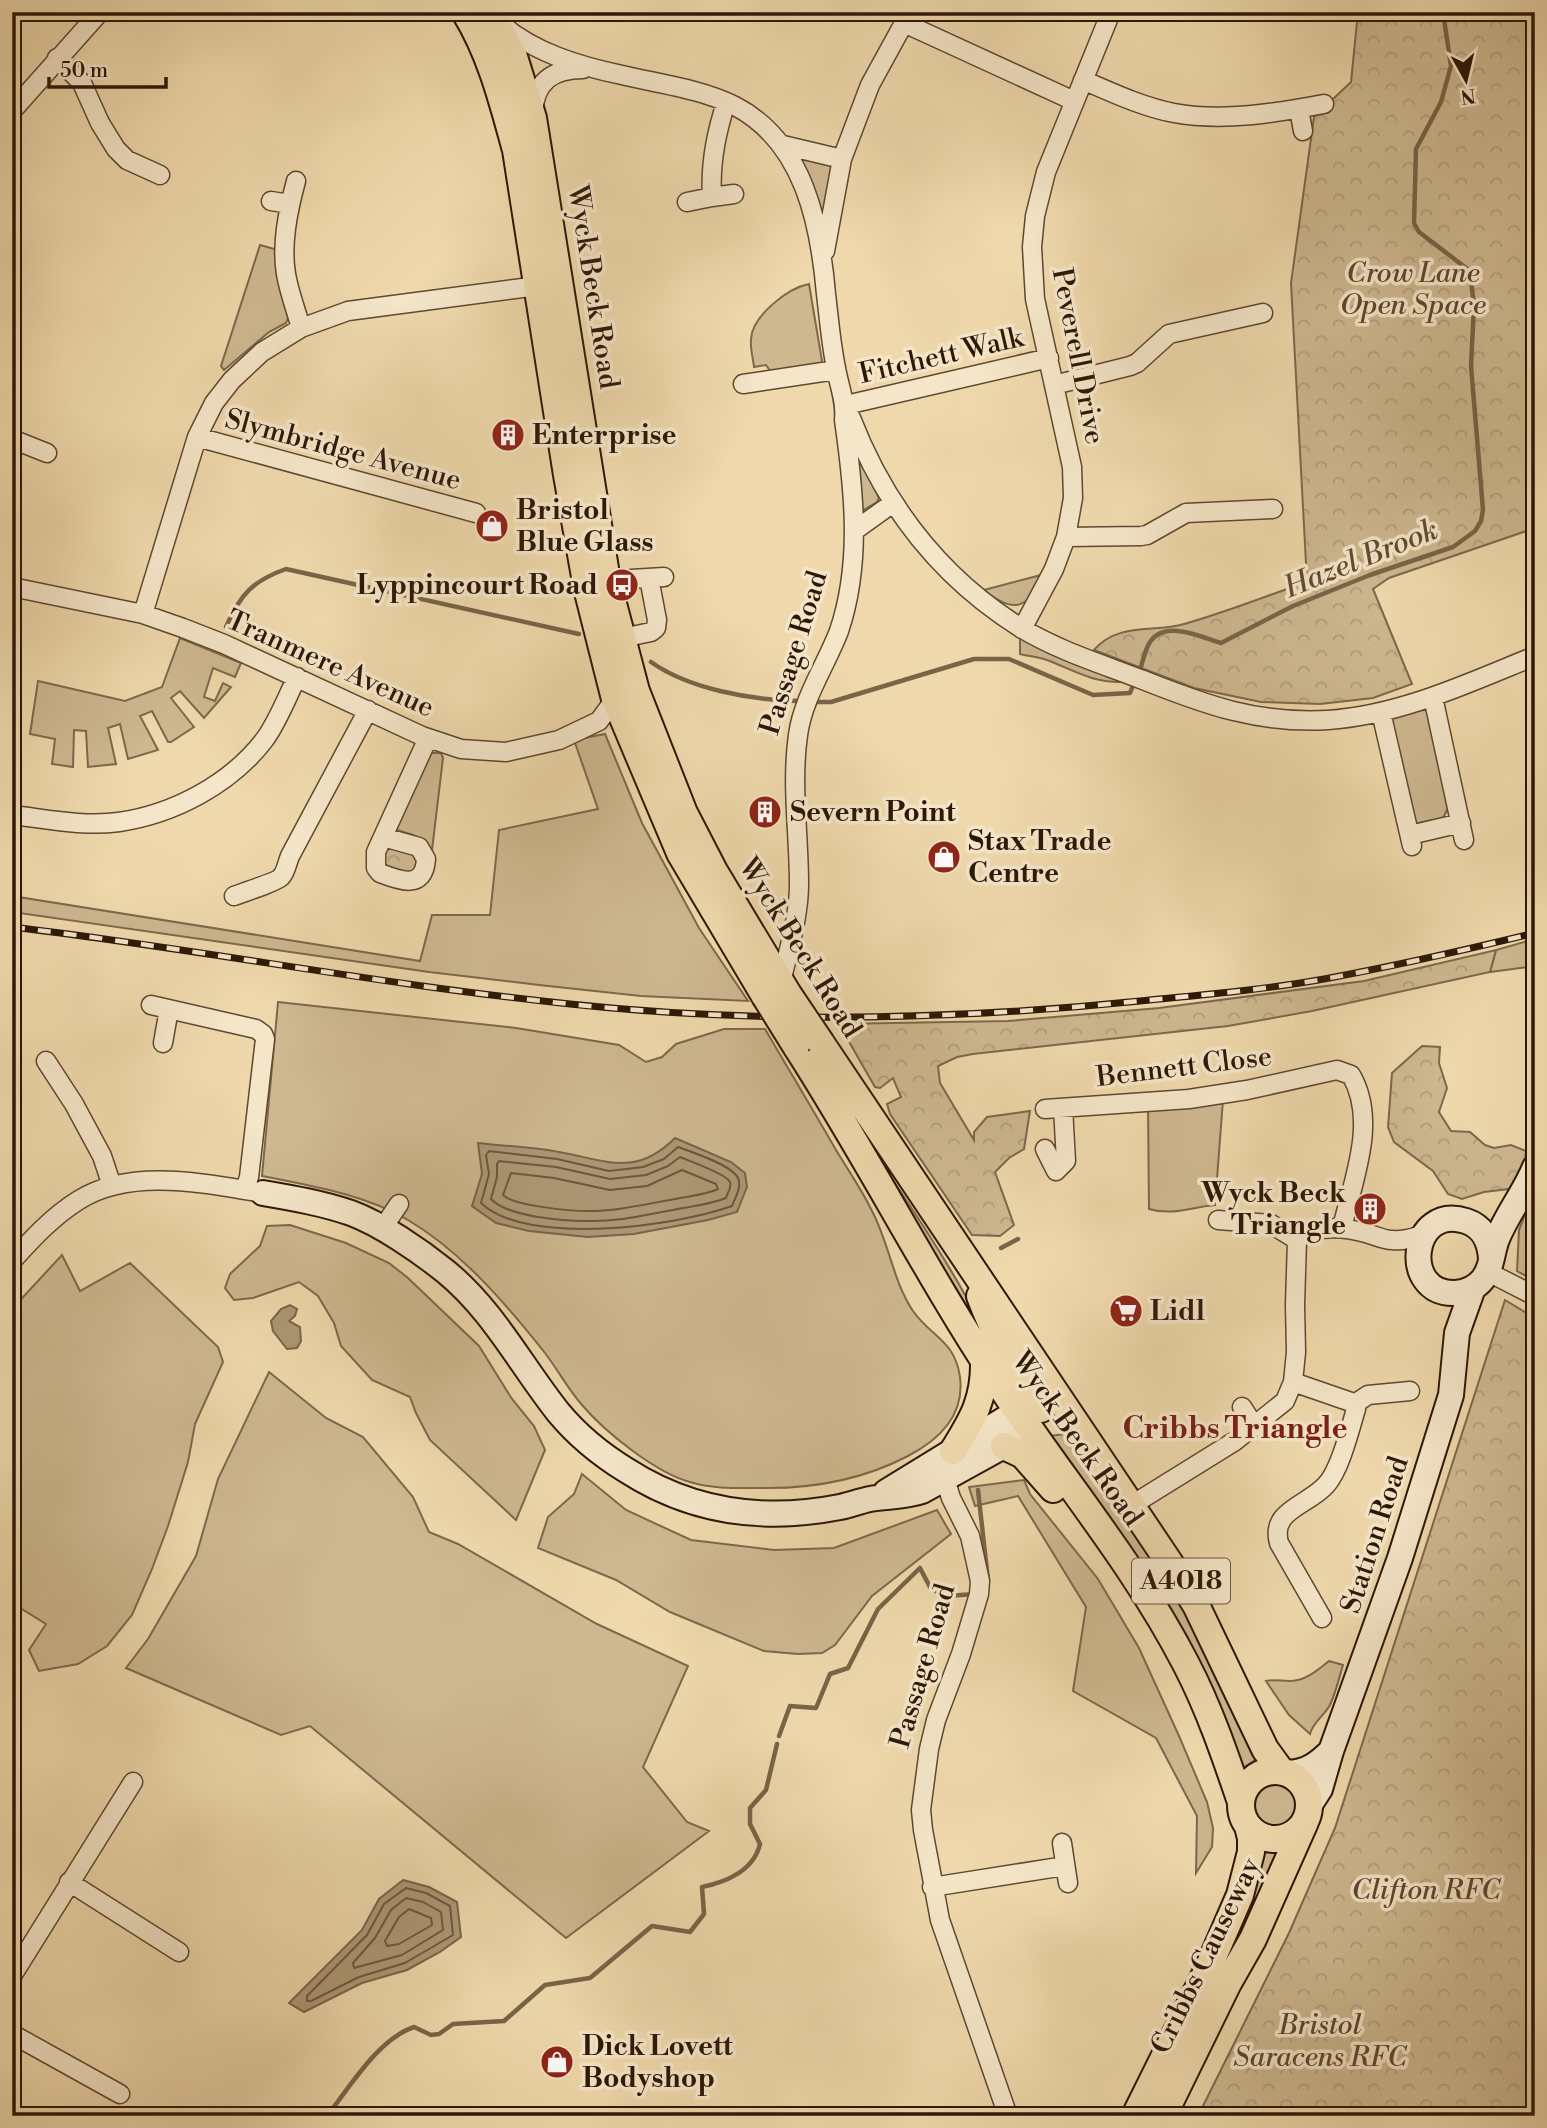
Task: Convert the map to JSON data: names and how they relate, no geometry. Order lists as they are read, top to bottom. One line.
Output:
{"streets":{"main road":["Wyck Beck Road","A4018","Cribbs Causeway"],"street":["Fitchett Walk","Peverell Drive","Slymbridge Avenue","Passage Road","Tranmere Avenue","Bennett Close","Station Road"]},"crossings":[["Wyck Beck Road","Passage Road"],["Wyck Beck Road","Tranmere Avenue"],["Wyck Beck Road","Station Road"],["Wyck Beck Road","Cribbs Causeway"],["Fitchett Walk","Peverell Drive"],["Fitchett Walk","Passage Road"],["Station Road","Cribbs Causeway"]],"districts":["Cribbs Triangle"],"water":["Hazel Brook"],"parks":["Crow Lane Open Space","Clifton RFC","Bristol Saracens RFC"],"places":{"building":["Enterprise","Severn Point","Wyck Beck Triangle"],"shop":["Bristol Blue Glass","Stax Trade Centre","Dick Lovett Bodyshop"],"bus stop":["Lyppincourt Road"],"supermarket":["Lidl"]},"scale_bar":"50 m","north":"bottom"}
